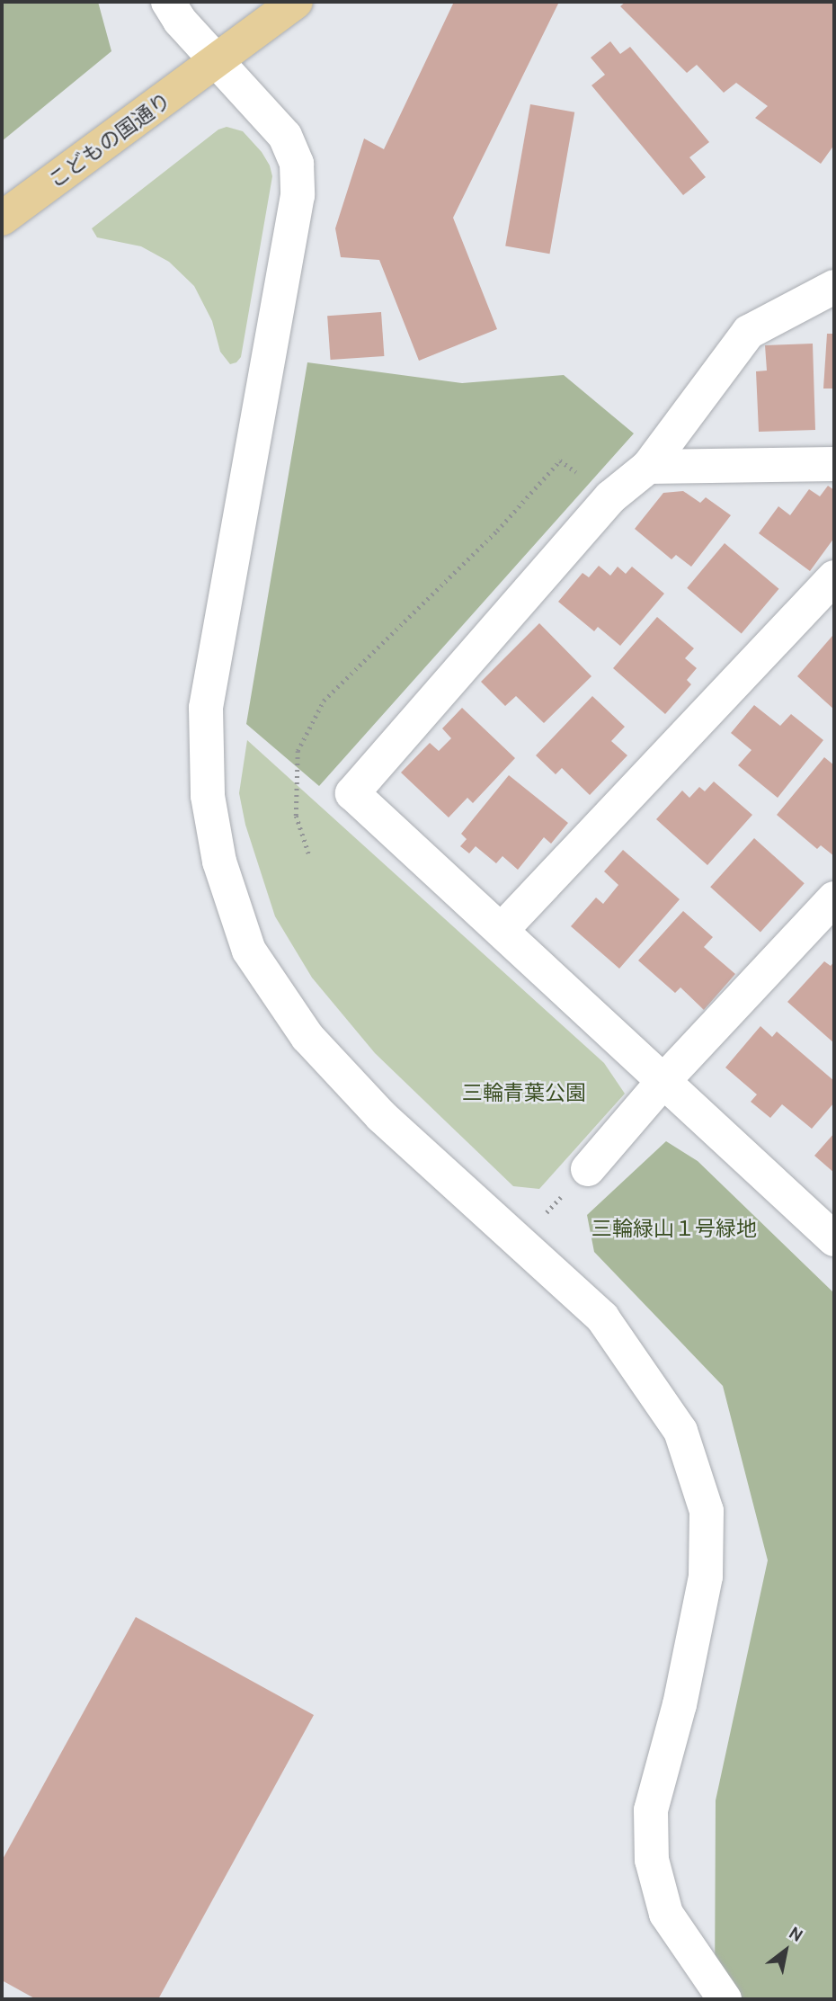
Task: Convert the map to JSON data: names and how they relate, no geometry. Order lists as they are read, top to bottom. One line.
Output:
{"streets":{"main road":["こどもの国通り"]},"parks":["三輪青葉公園","三輪緑山１号緑地"],"north":"top right"}
